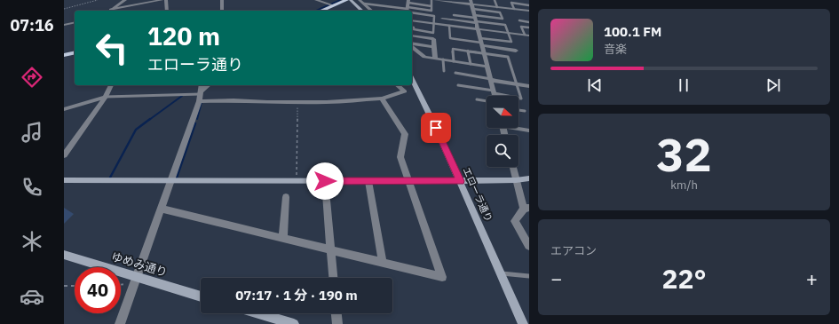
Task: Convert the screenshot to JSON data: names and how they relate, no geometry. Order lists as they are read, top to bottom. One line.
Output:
{"streets":{"street":["エローラ通り","ゆめみ通り"]},"north":"right","page":{"tabs":"07:16","turn":["120 m","エローラ通り"],"song":["100.1 FM","音楽"],"tile":[["32","km/h"],"エアコン"],"heat":["−","22°","+"],"limit":"40","trip":"07:17 · 1 分 · 190 m"}}
